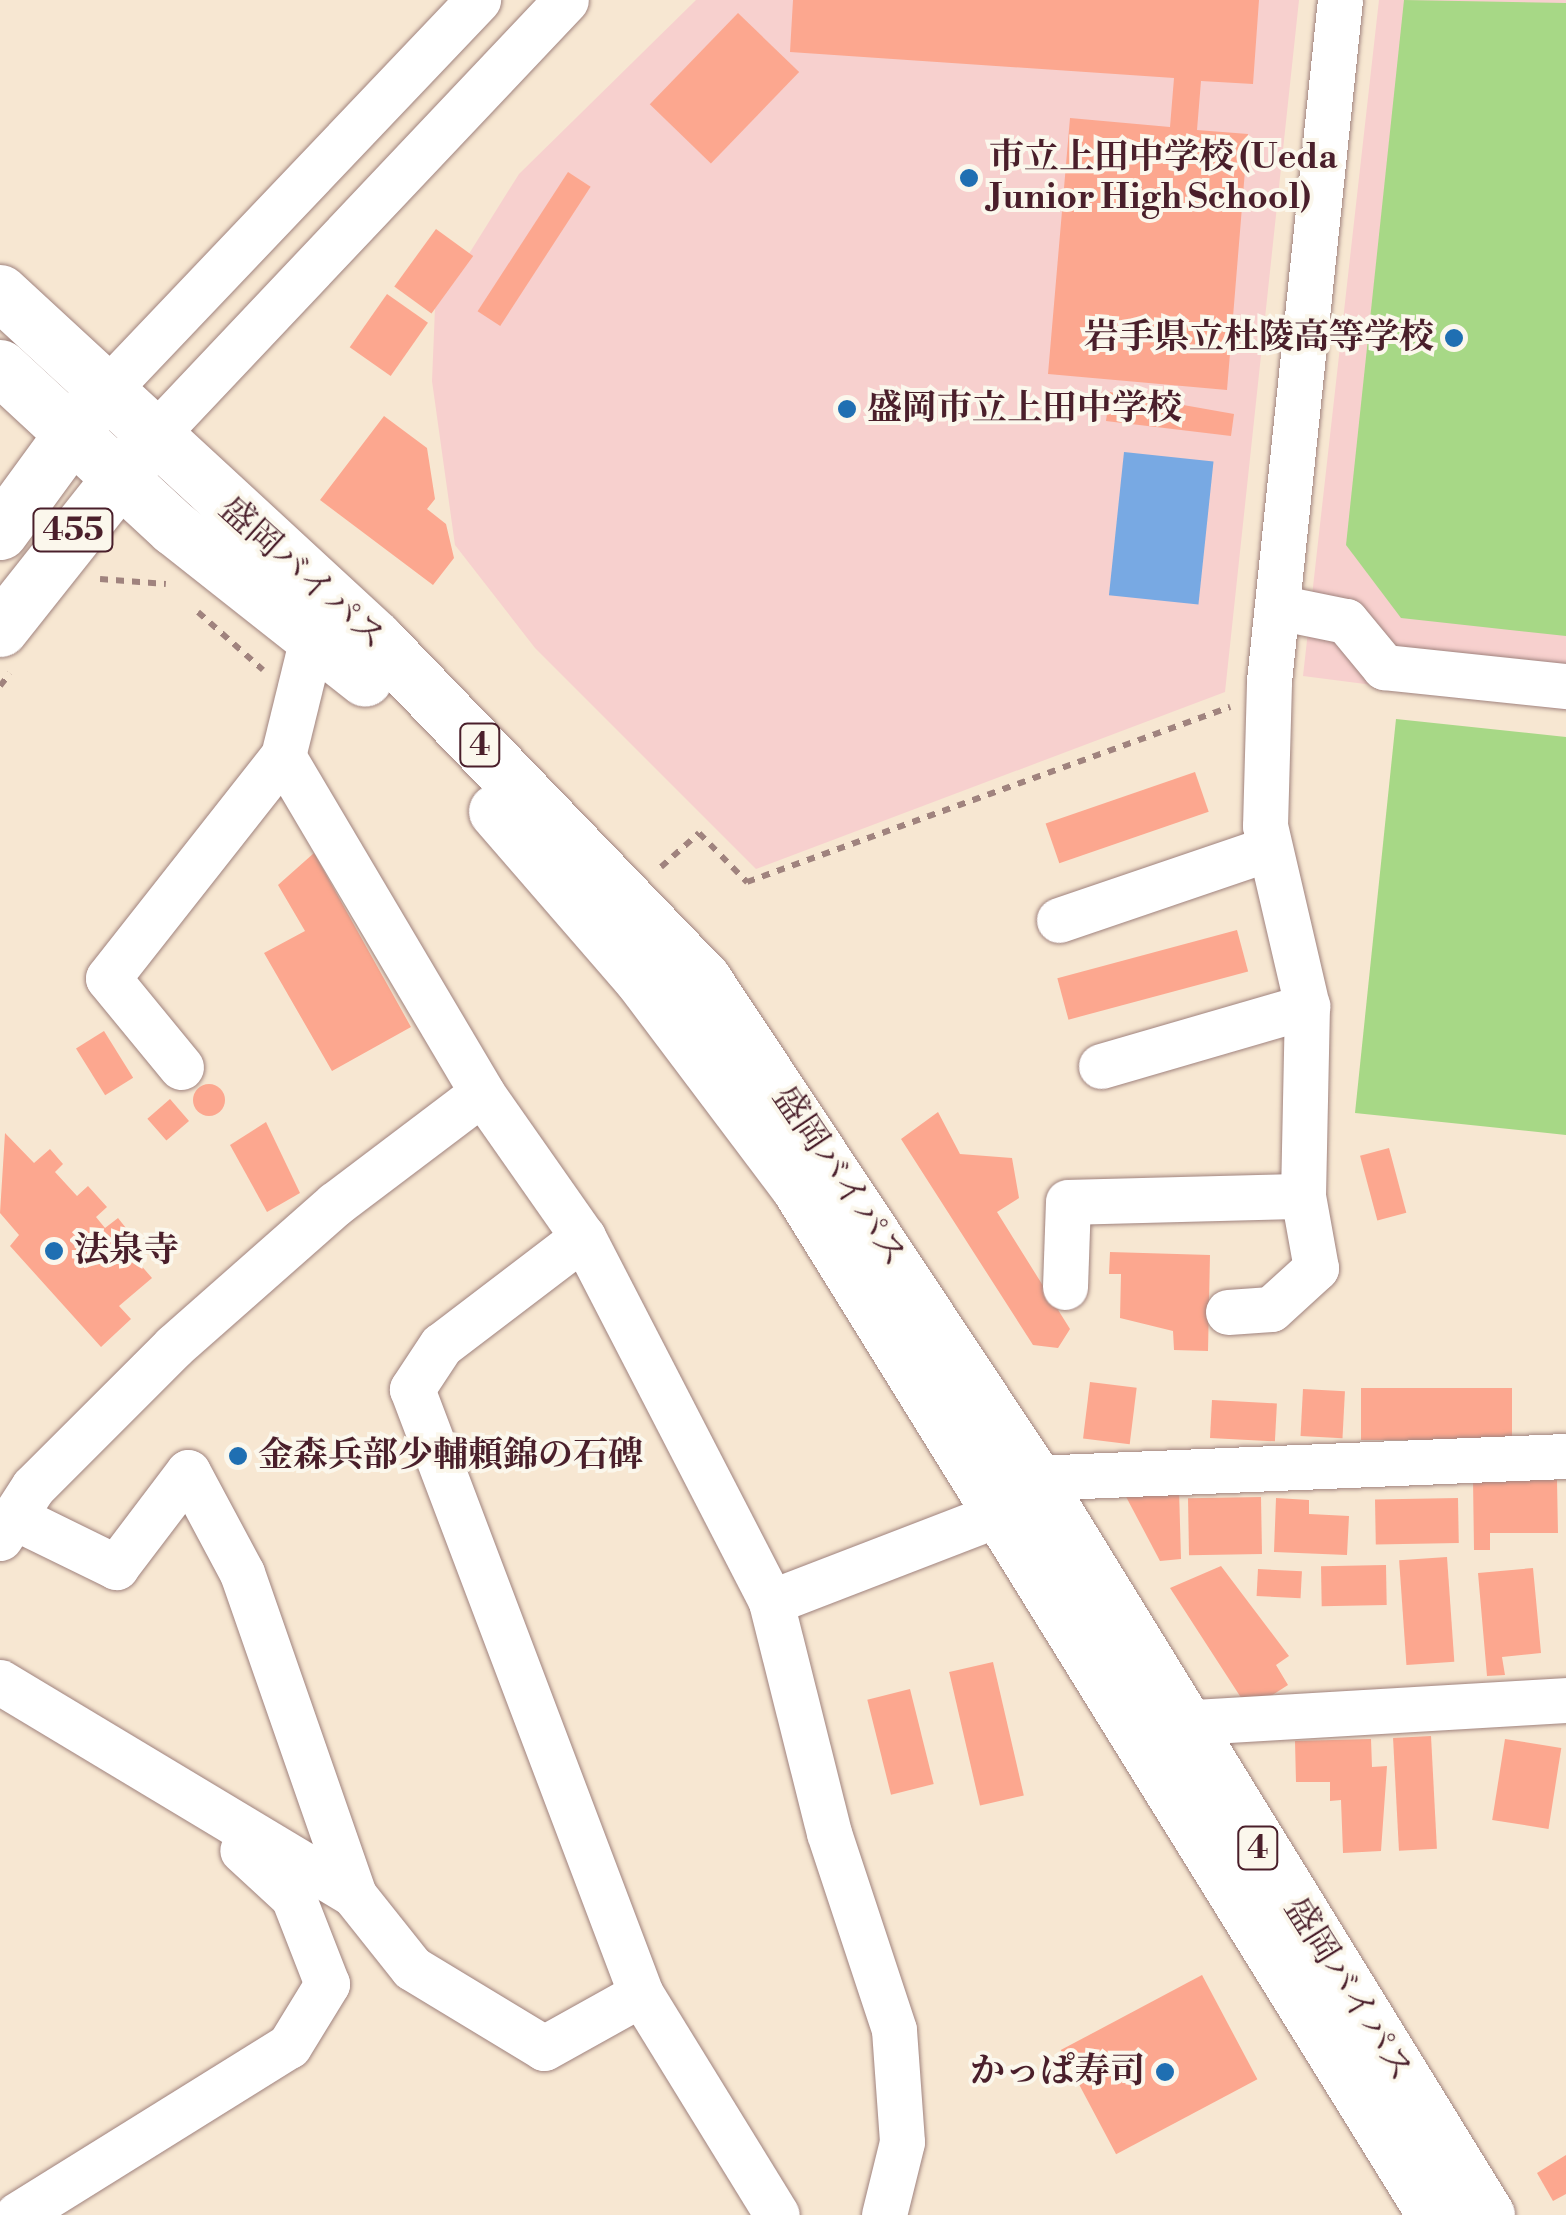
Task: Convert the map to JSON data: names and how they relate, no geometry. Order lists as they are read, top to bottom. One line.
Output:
{"streets":{"highway":["455","盛岡バイパス","4"]},"crossings":[["455","盛岡バイパス"]],"places":["市立上田中学校 (Ueda Junior High School)","岩手県立杜陵高等学校","盛岡市立上田中学校","法泉寺","金森兵部少輔頼錦の石碑","かっぱ寿司"]}
